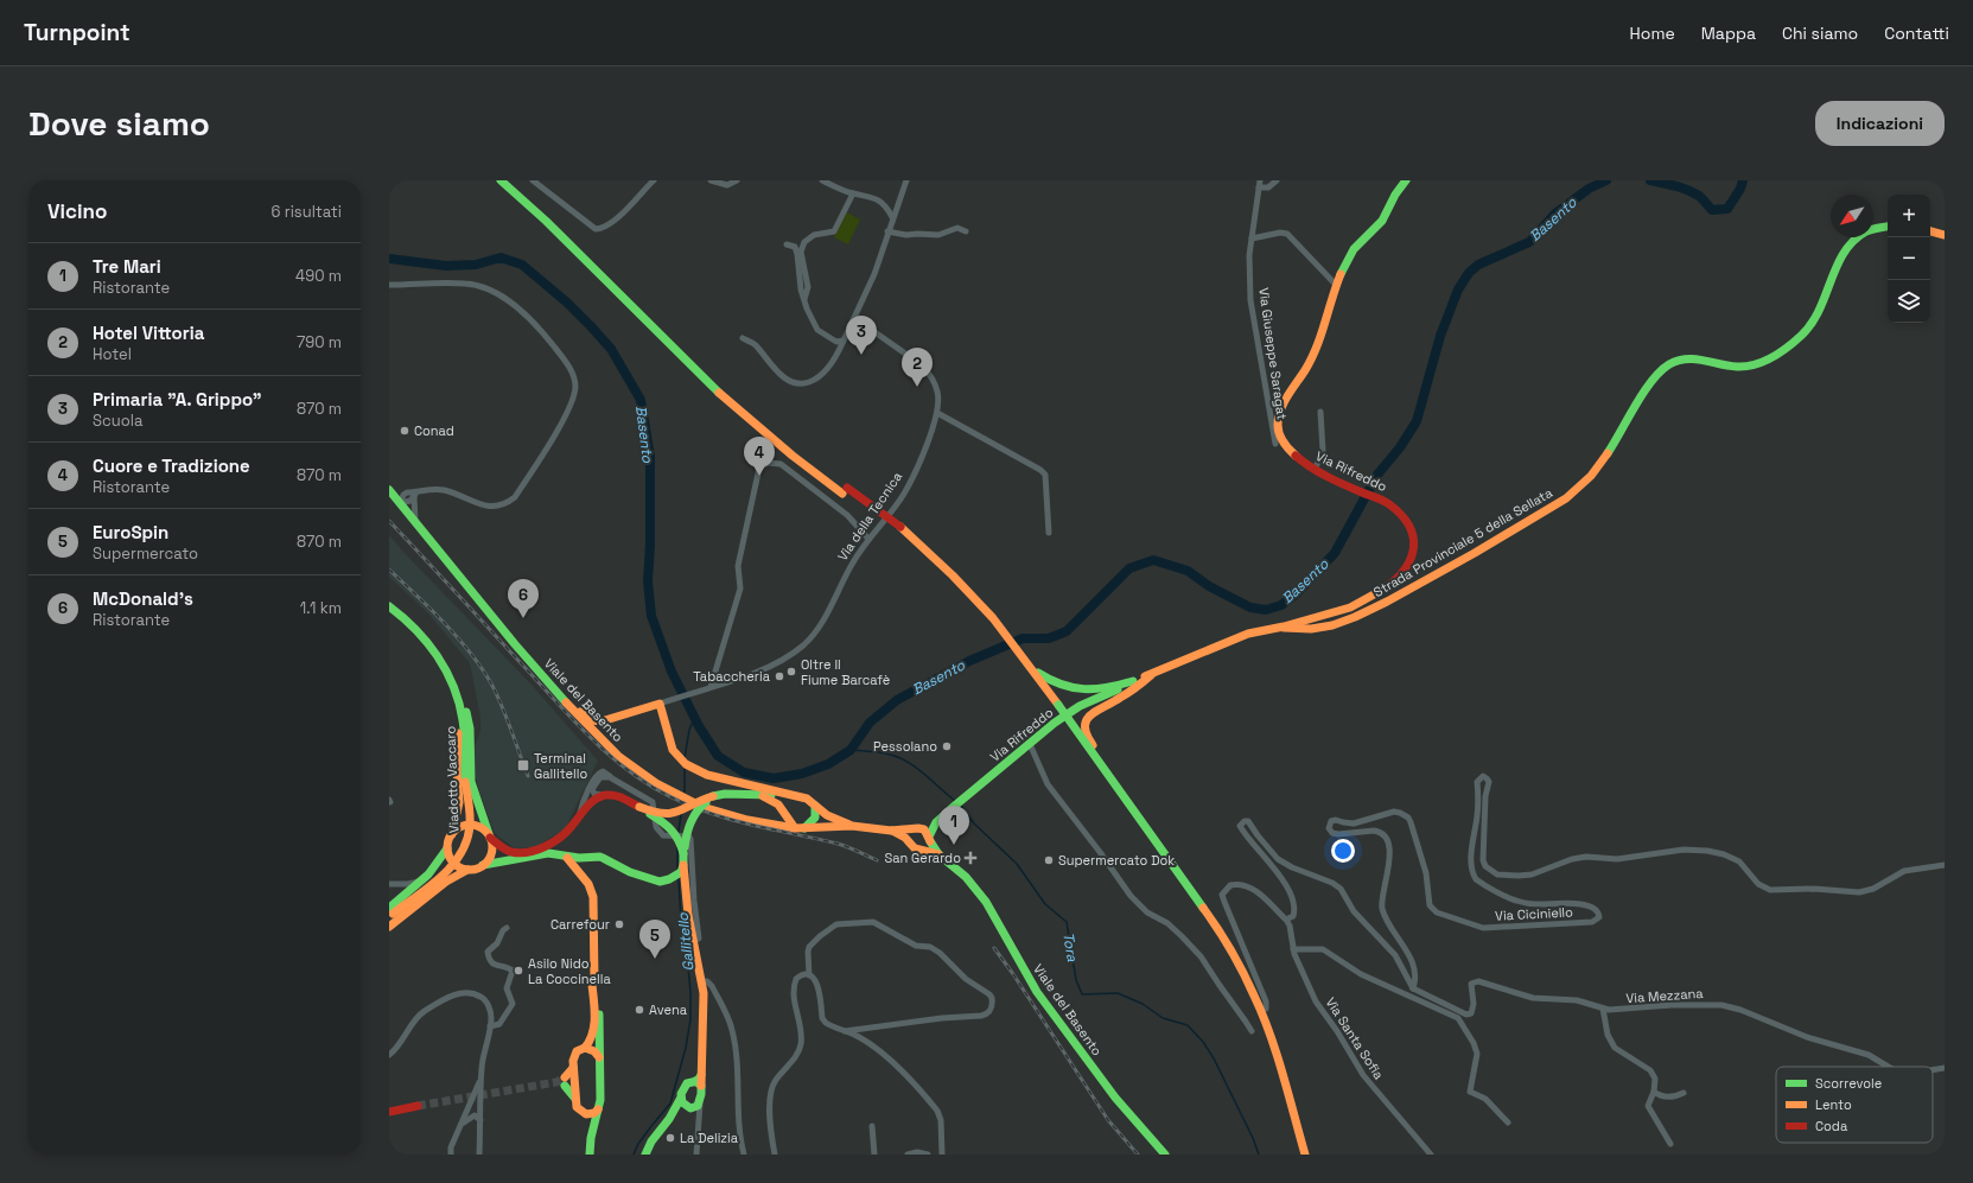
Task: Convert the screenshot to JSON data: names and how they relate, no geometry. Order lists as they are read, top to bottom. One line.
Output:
{"streets":{"main road":["Via Rifreddo","Via della Tecnica","Strada Provinciale 5 della Sellata","Viale del Basento","Viadotto Vaccaro"],"street":["Via Giuseppe Saragat","Via Ciciniello","Via Mezzana","Via Santa Sofia"]},"crossings":[["Via Rifreddo","Strada Provinciale 5 della Sellata"],["Via Rifreddo","Viale del Basento"],["Via Ciciniello","Via Mezzana"]],"water":["Basento","Gallitello","Tora"],"places":{"other":["Conad","Oltre Il Fiume Barcafè","Tabaccheria","Pessolano","Supermercato Dok","Carrefour","Asilo Nido La Coccinella","Avena","La Delizia"],"transit":["Terminal Gallitello"],"health":["San Gerardo"]},"legend":["Scorrevole","Lento","Coda"],"north":"bottom left","page":{"header":"Turnpoint","nav":["Home","Mappa","Chi siamo","Contatti"],"buttons":"Indicazioni","title":"Dove siamo","heading":["Vicino","6 risultati"],"map_buttons":["+","−"],"list":[{"mark":"1","name":"Tre Mari","note":"Ristorante","value":"490 m"},{"mark":"2","name":"Hotel Vittoria","note":"Hotel","value":"790 m"},{"mark":"3","name":"Primaria \"A. Grippo\"","note":"Scuola","value":"870 m"},{"mark":"4","name":"Cuore e Tradizione","note":"Ristorante","value":"870 m"},{"mark":"5","name":"EuroSpin","note":"Supermercato","value":"870 m"},{"mark":"6","name":"McDonald's","note":"Ristorante","value":"1.1 km"}],"pins":["3","2","4","6","1","5"]}}
